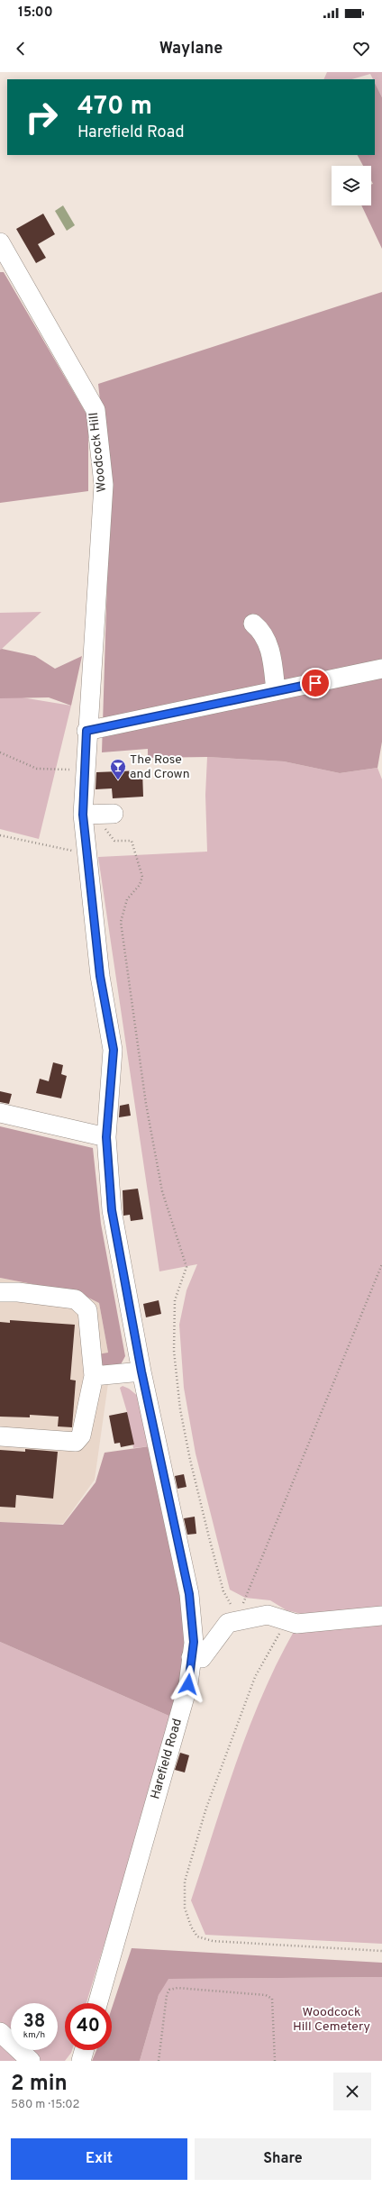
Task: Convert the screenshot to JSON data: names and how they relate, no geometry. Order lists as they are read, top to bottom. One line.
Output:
{"streets":{"street":["Woodcock Hill","Harefield Road"]},"crossings":[["Woodcock Hill","Harefield Road"]],"parks":["Woodcock Hill Cemetery"],"places":{"bar":["The Rose and Crown"]},"page":{"status":"15:00","header":"Waylane","turn":["470 m","Harefield Road"],"speed":"38 km/h","limit":"40","heading":["2 min","580 m · 15:02"],"buttons":["Exit","Share"]}}
